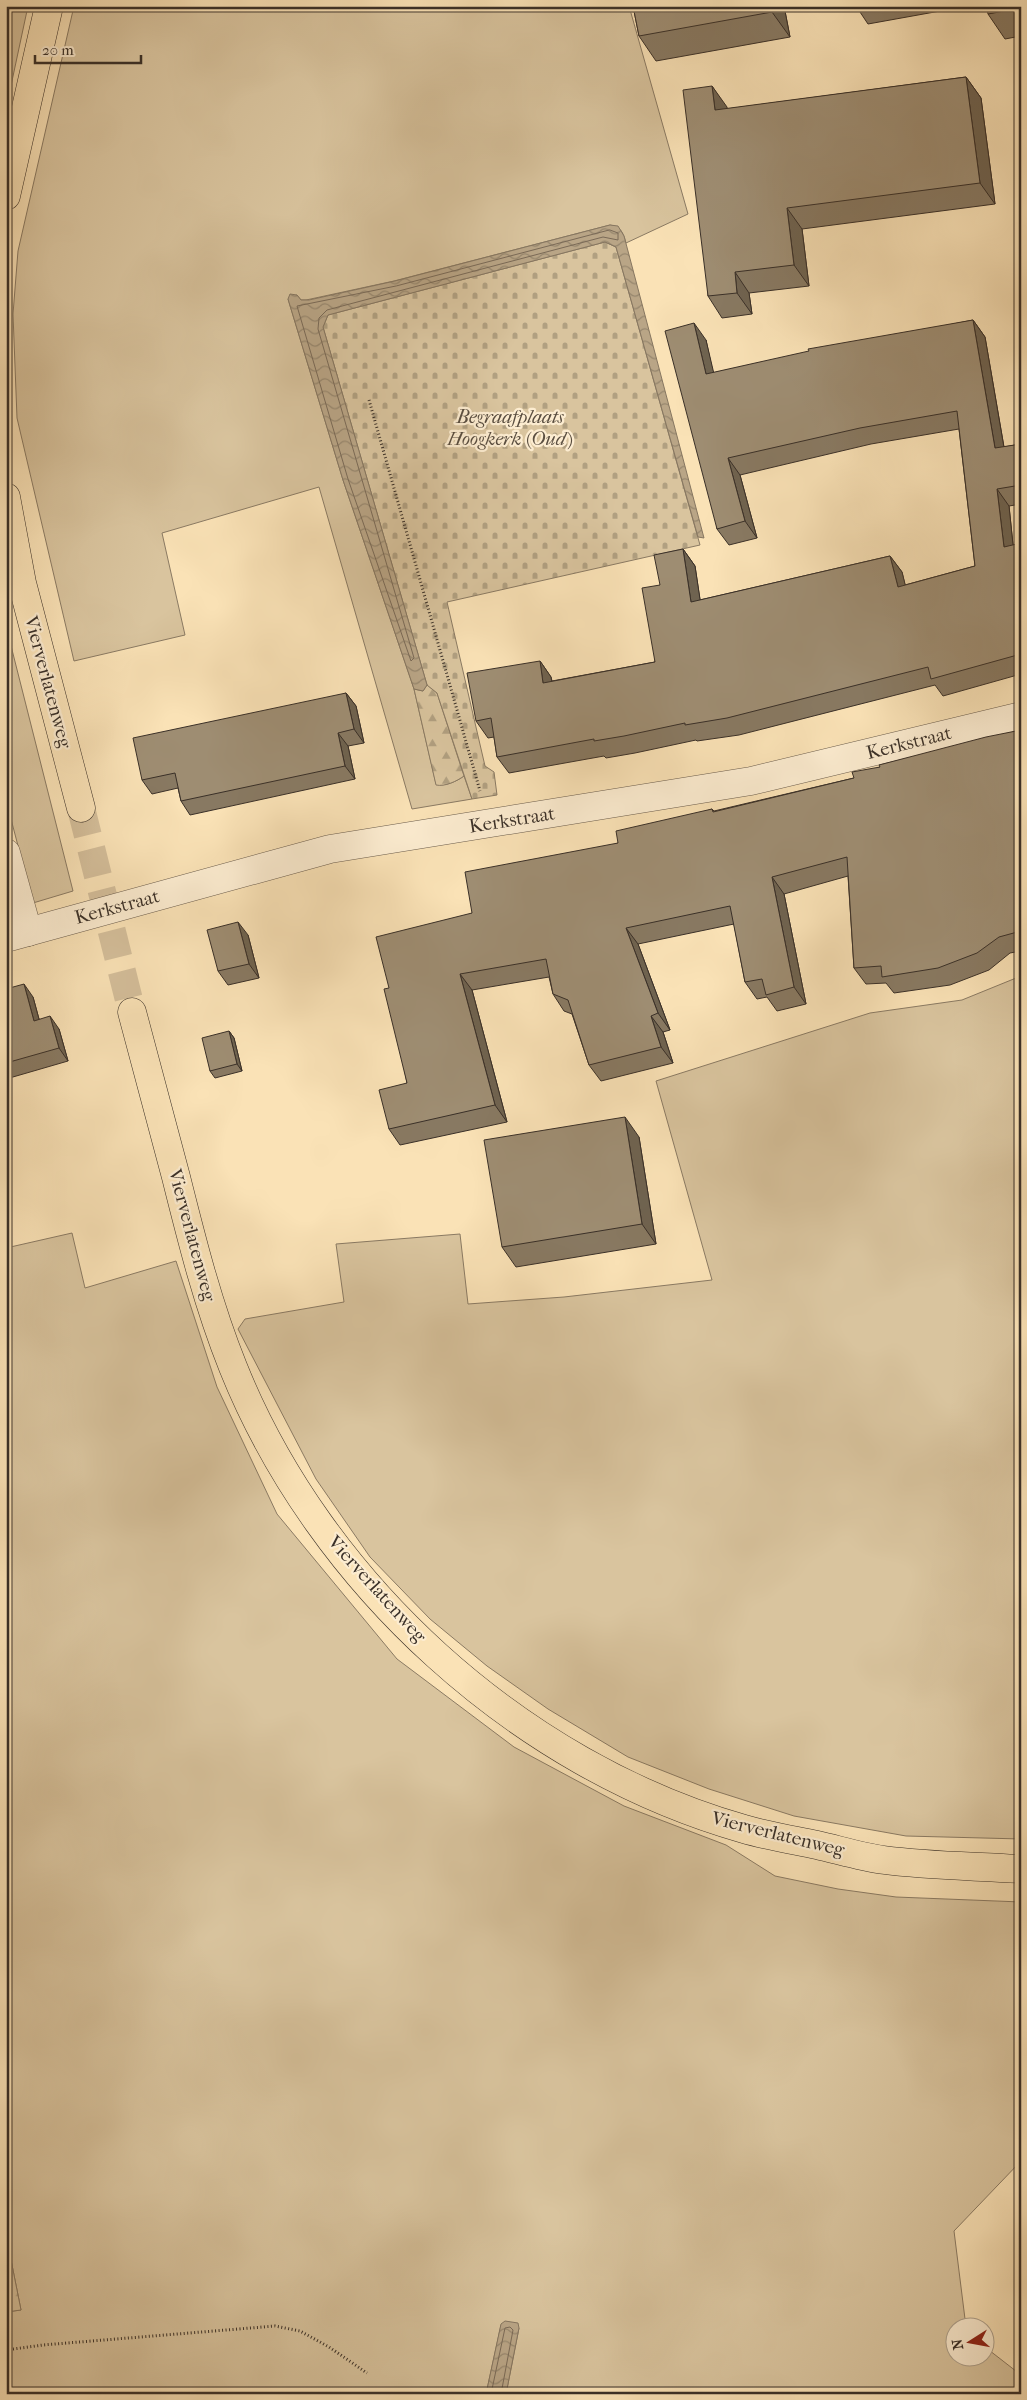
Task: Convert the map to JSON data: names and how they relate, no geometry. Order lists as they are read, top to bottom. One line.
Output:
{"streets":{"main road":["Vierverlatenweg"],"street":["Kerkstraat"]},"parks":["Begraafplaats Hoogkerk (Oud)"],"scale_bar":"20 m","north":"left"}
